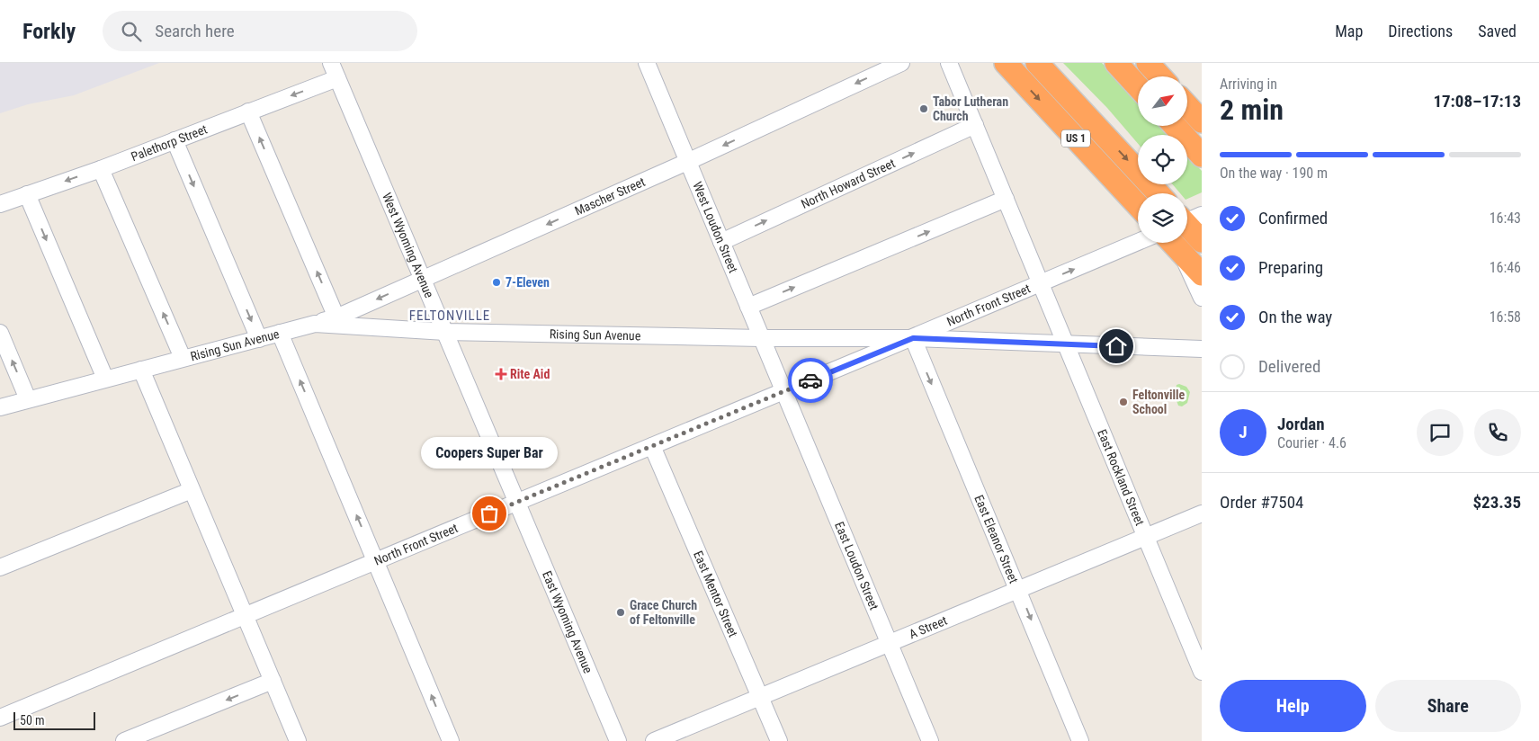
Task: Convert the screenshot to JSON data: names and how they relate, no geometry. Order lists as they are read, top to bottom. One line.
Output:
{"streets":{"highway":["US 1"],"street":["Palethorp Street","North Howard Street","Mascher Street","West Loudon Street","West Wyoming Avenue","North Front Street","Rising Sun Avenue","East Rockland Street","East Eleanor Street","East Loudon Street","East Mentor Street","East Wyoming Avenue","A Street"]},"crossings":[["Palethorp Street","West Wyoming Avenue"],["North Howard Street","West Loudon Street"],["North Howard Street","East Rockland Street"],["Mascher Street","West Loudon Street"],["Mascher Street","West Wyoming Avenue"],["Mascher Street","Rising Sun Avenue"],["West Loudon Street","North Front Street"],["West Loudon Street","Rising Sun Avenue"],["West Loudon Street","East Loudon Street"],["West Wyoming Avenue","North Front Street"],["West Wyoming Avenue","Rising Sun Avenue"],["West Wyoming Avenue","East Wyoming Avenue"],["North Front Street","Rising Sun Avenue"],["North Front Street","East Rockland Street"],["North Front Street","East Eleanor Street"],["North Front Street","East Loudon Street"],["North Front Street","East Mentor Street"],["North Front Street","East Wyoming Avenue"],["Rising Sun Avenue","East Rockland Street"],["Rising Sun Avenue","East Eleanor Street"],["East Rockland Street","A Street"],["East Eleanor Street","A Street"],["East Loudon Street","A Street"],["East Mentor Street","A Street"]],"one_way":["Palethorp Street","Mascher Street","East Eleanor Street"],"districts":["FELTONVILLE"],"places":{"other":["Tabor Lutheran Church","7-Eleven","Feltonville School","Coopers Super Bar","Grace Church of Feltonville"],"health":["Rite Aid"]},"scale_bar":"50 m","north":"top right","page":{"header":"Forkly","search":"Search here","nav":["Map","Directions","Saved"],"heading":["2 min","Arriving in","17:08–17:13"],"panel":["Jordan","Courier · 4.6","Order #7504","$23.35"],"bar":"On the way · 190 m","list":[["Confirmed","16:43"],["Preparing","16:46"],["On the way","16:58"],"Delivered"],"round":"J","bubble":"Coopers Super Bar","buttons":["Help","Share"],"scale":"50 m"}}
